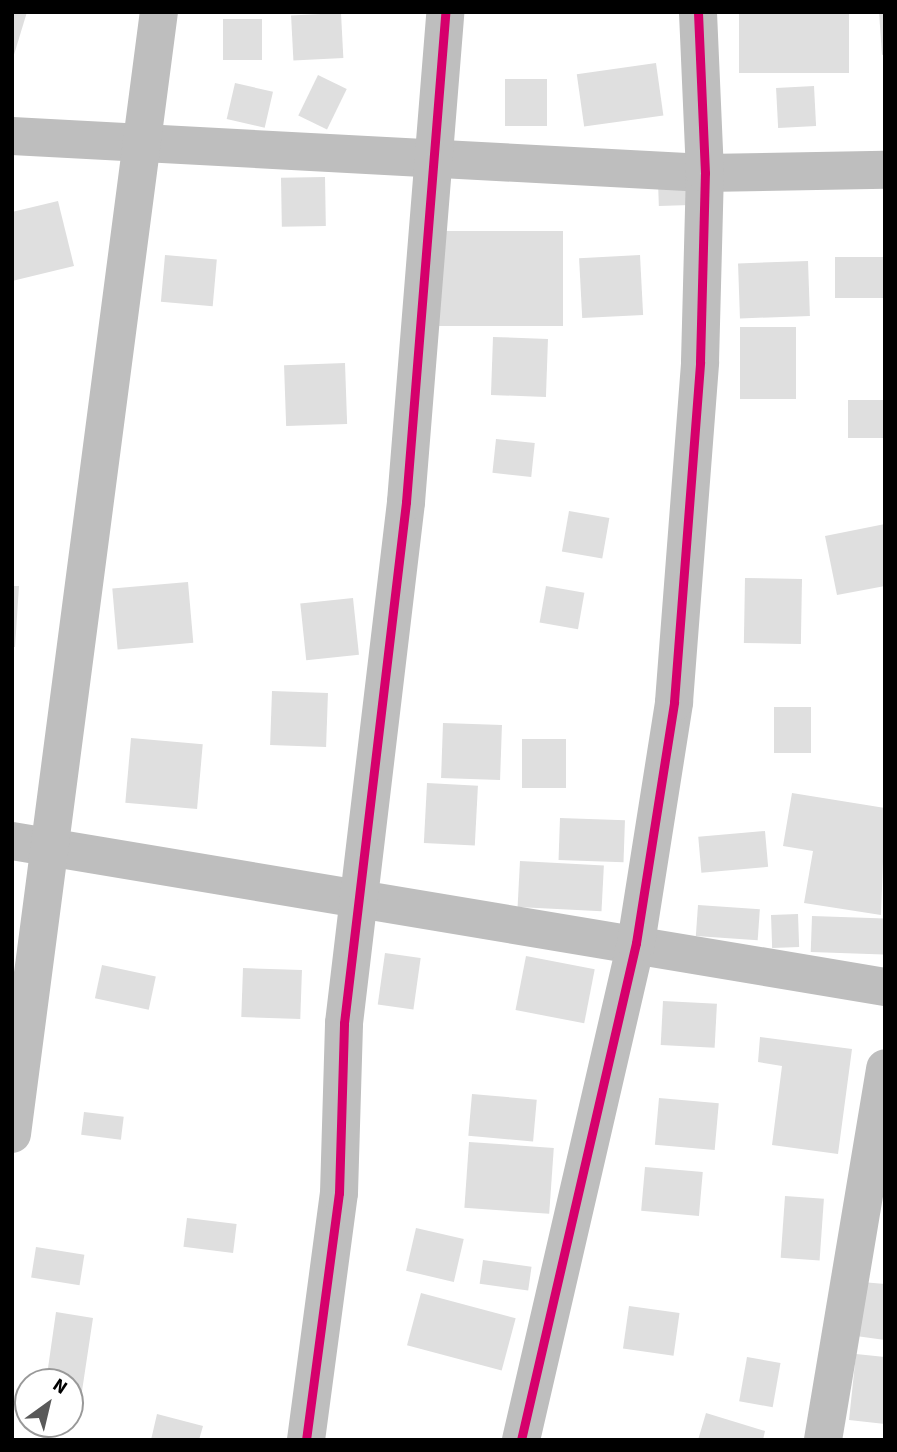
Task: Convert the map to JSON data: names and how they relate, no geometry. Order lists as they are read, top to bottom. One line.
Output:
{"north":"top right"}
